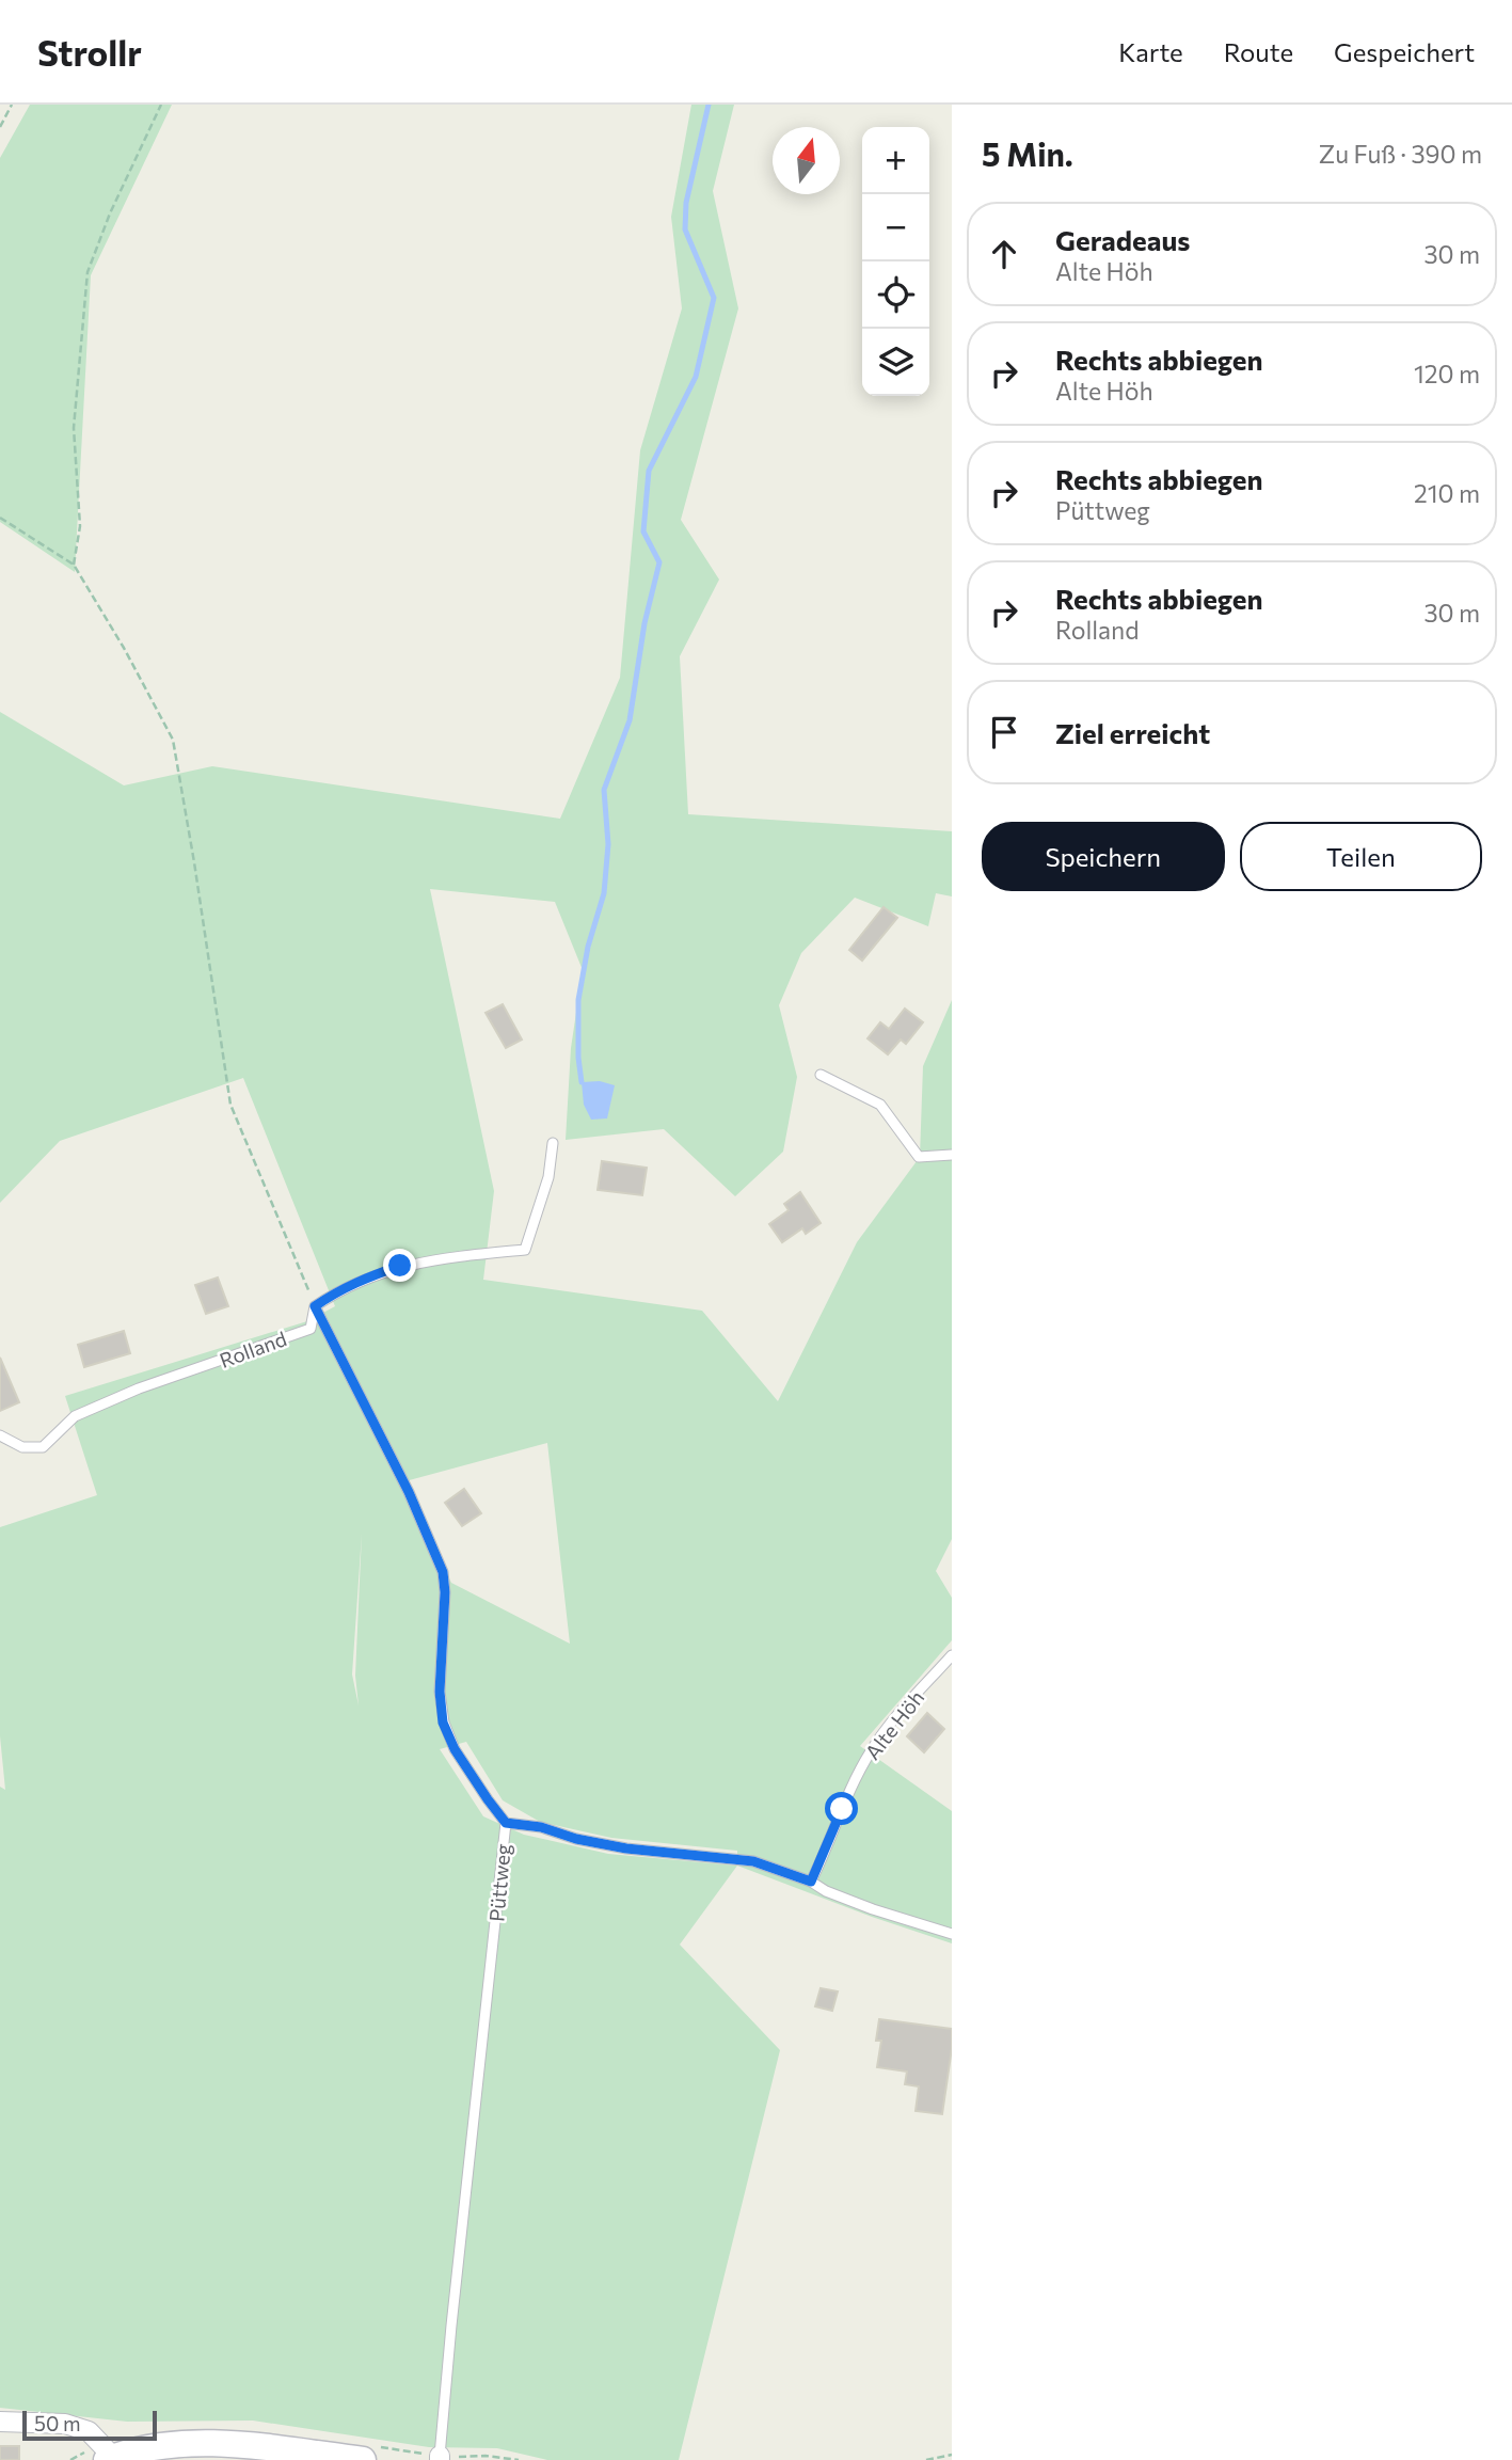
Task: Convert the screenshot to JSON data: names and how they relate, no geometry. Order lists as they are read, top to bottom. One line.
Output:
{"streets":{"lane":["Rolland","Alte Höh","Püttweg"]},"crossings":[["Rolland","Püttweg"]],"scale_bar":"50 m","north":"top","page":{"header":"Strollr","nav":["Karte","Route","Gespeichert"],"heading":["5 Min.","Zu Fuß · 390 m"],"map_buttons":["+","−"],"list":[["Geradeaus","Alte Höh","30 m"],["Rechts abbiegen","Alte Höh","120 m"],["Rechts abbiegen","Püttweg","210 m"],["Rechts abbiegen","Rolland","30 m"],"Ziel erreicht"],"buttons":["Speichern","Teilen"],"scale":"50 m"}}
